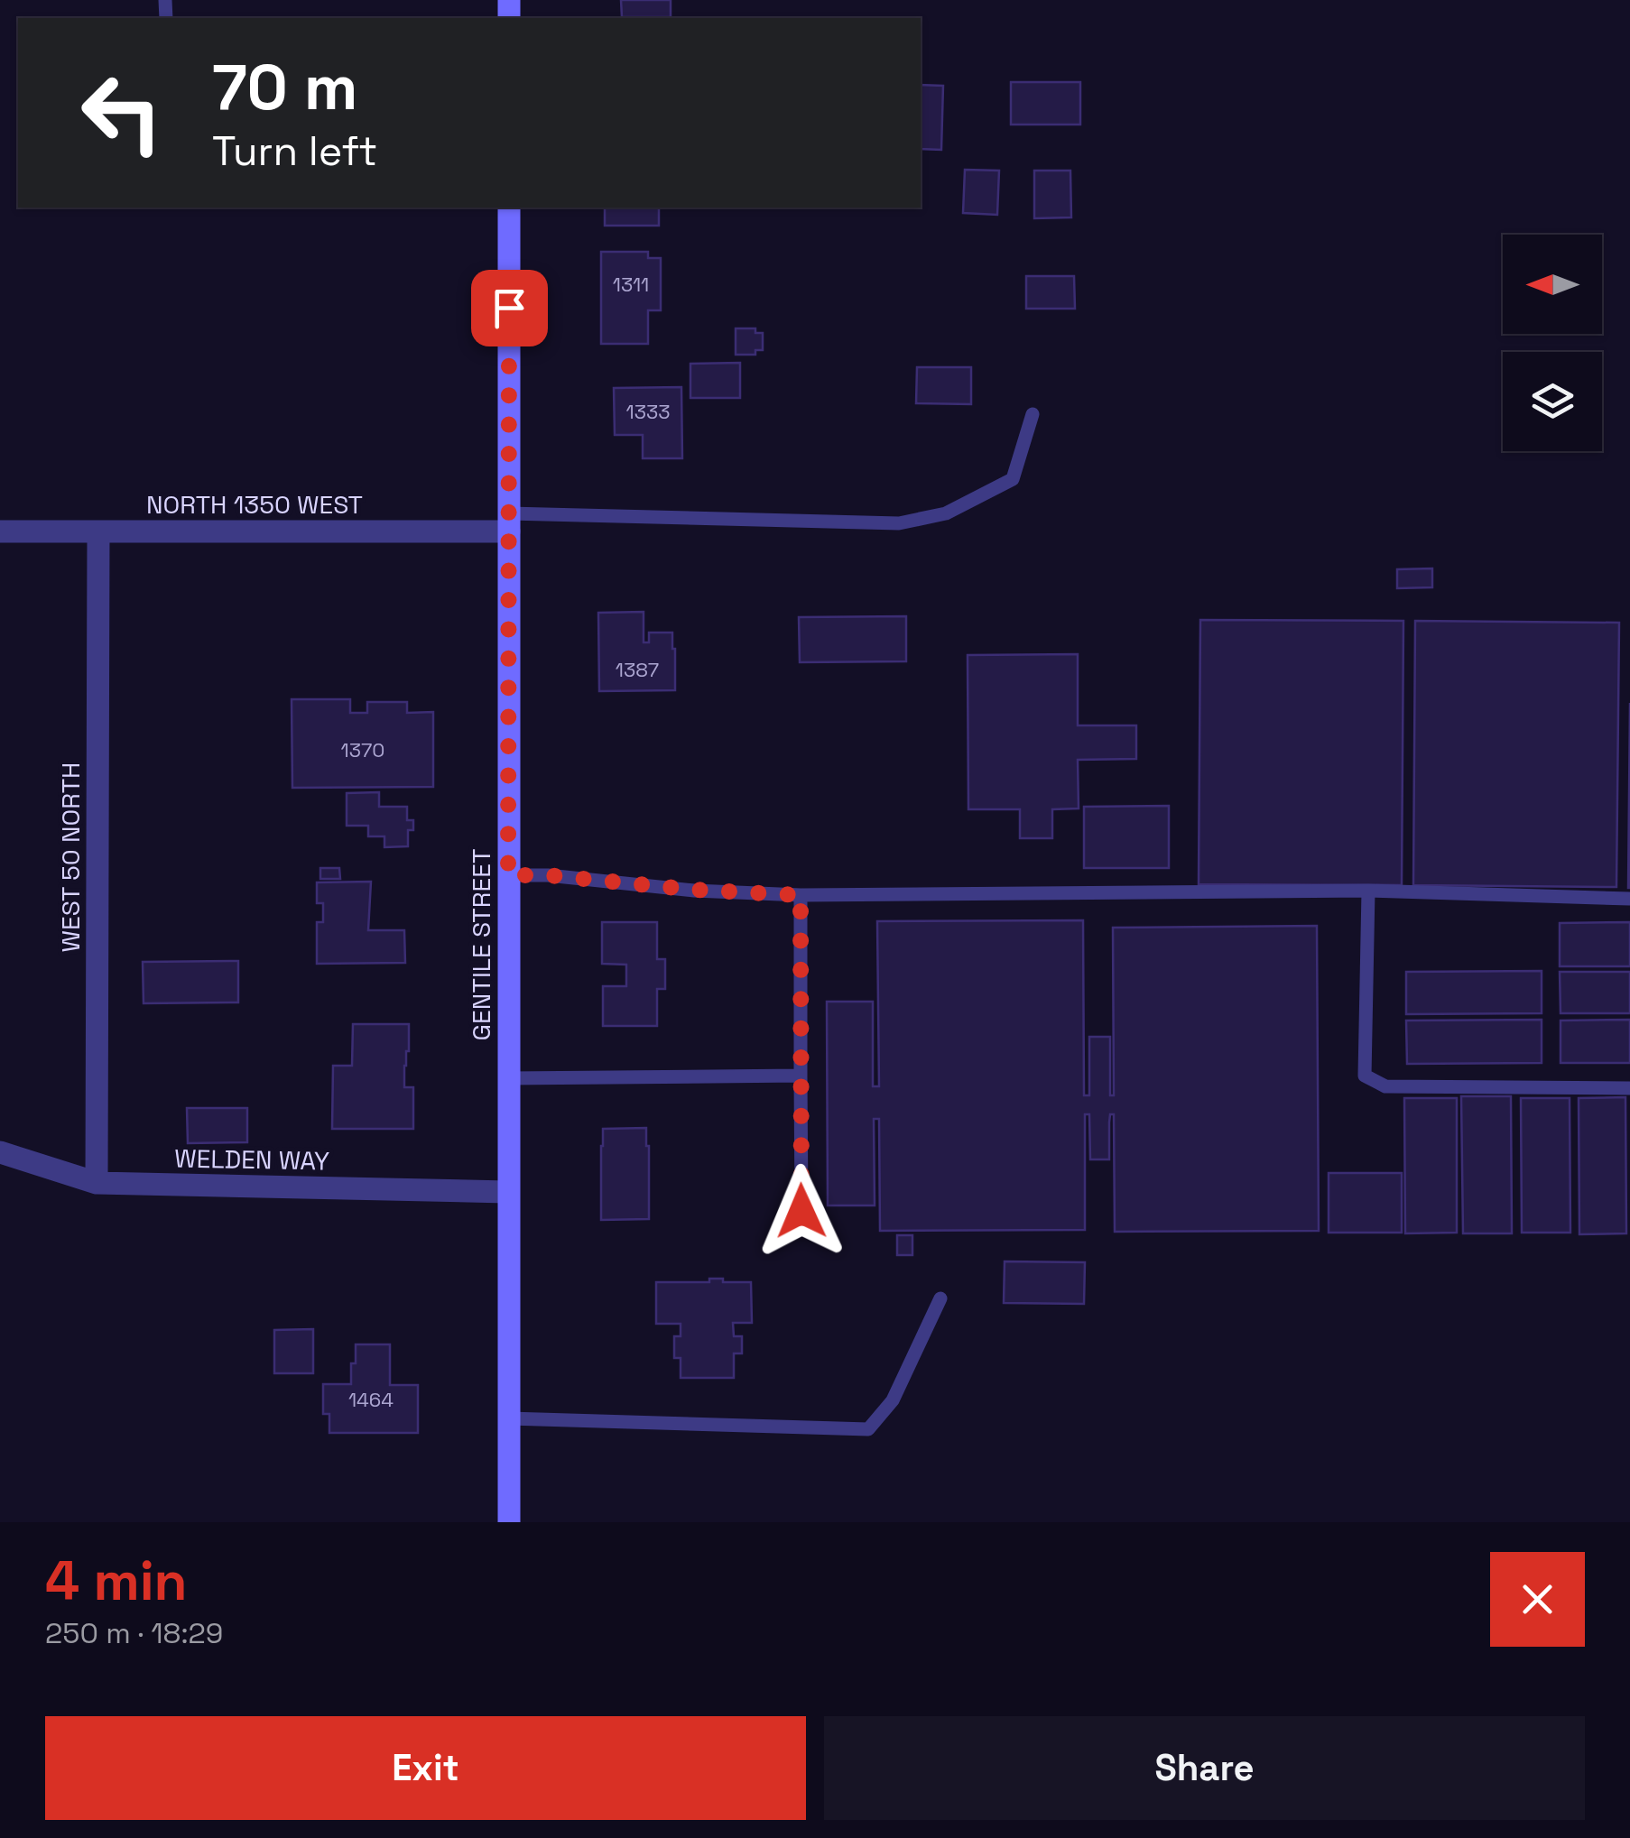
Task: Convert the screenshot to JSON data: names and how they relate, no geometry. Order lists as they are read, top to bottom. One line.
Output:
{"streets":{"main road":["GENTILE STREET"],"street":["NORTH 1350 WEST","WEST 50 NORTH","WELDEN WAY"]},"crossings":[["NORTH 1350 WEST","WEST 50 NORTH"],["NORTH 1350 WEST","GENTILE STREET"],["WEST 50 NORTH","WELDEN WAY"],["GENTILE STREET","WELDEN WAY"]],"house_numbers":["1311","1333","1387","1370","1464"],"north":"left","page":{"turn":["70 m","Turn left"],"heading":["4 min","250 m · 18:29"],"buttons":["Exit","Share"]}}
